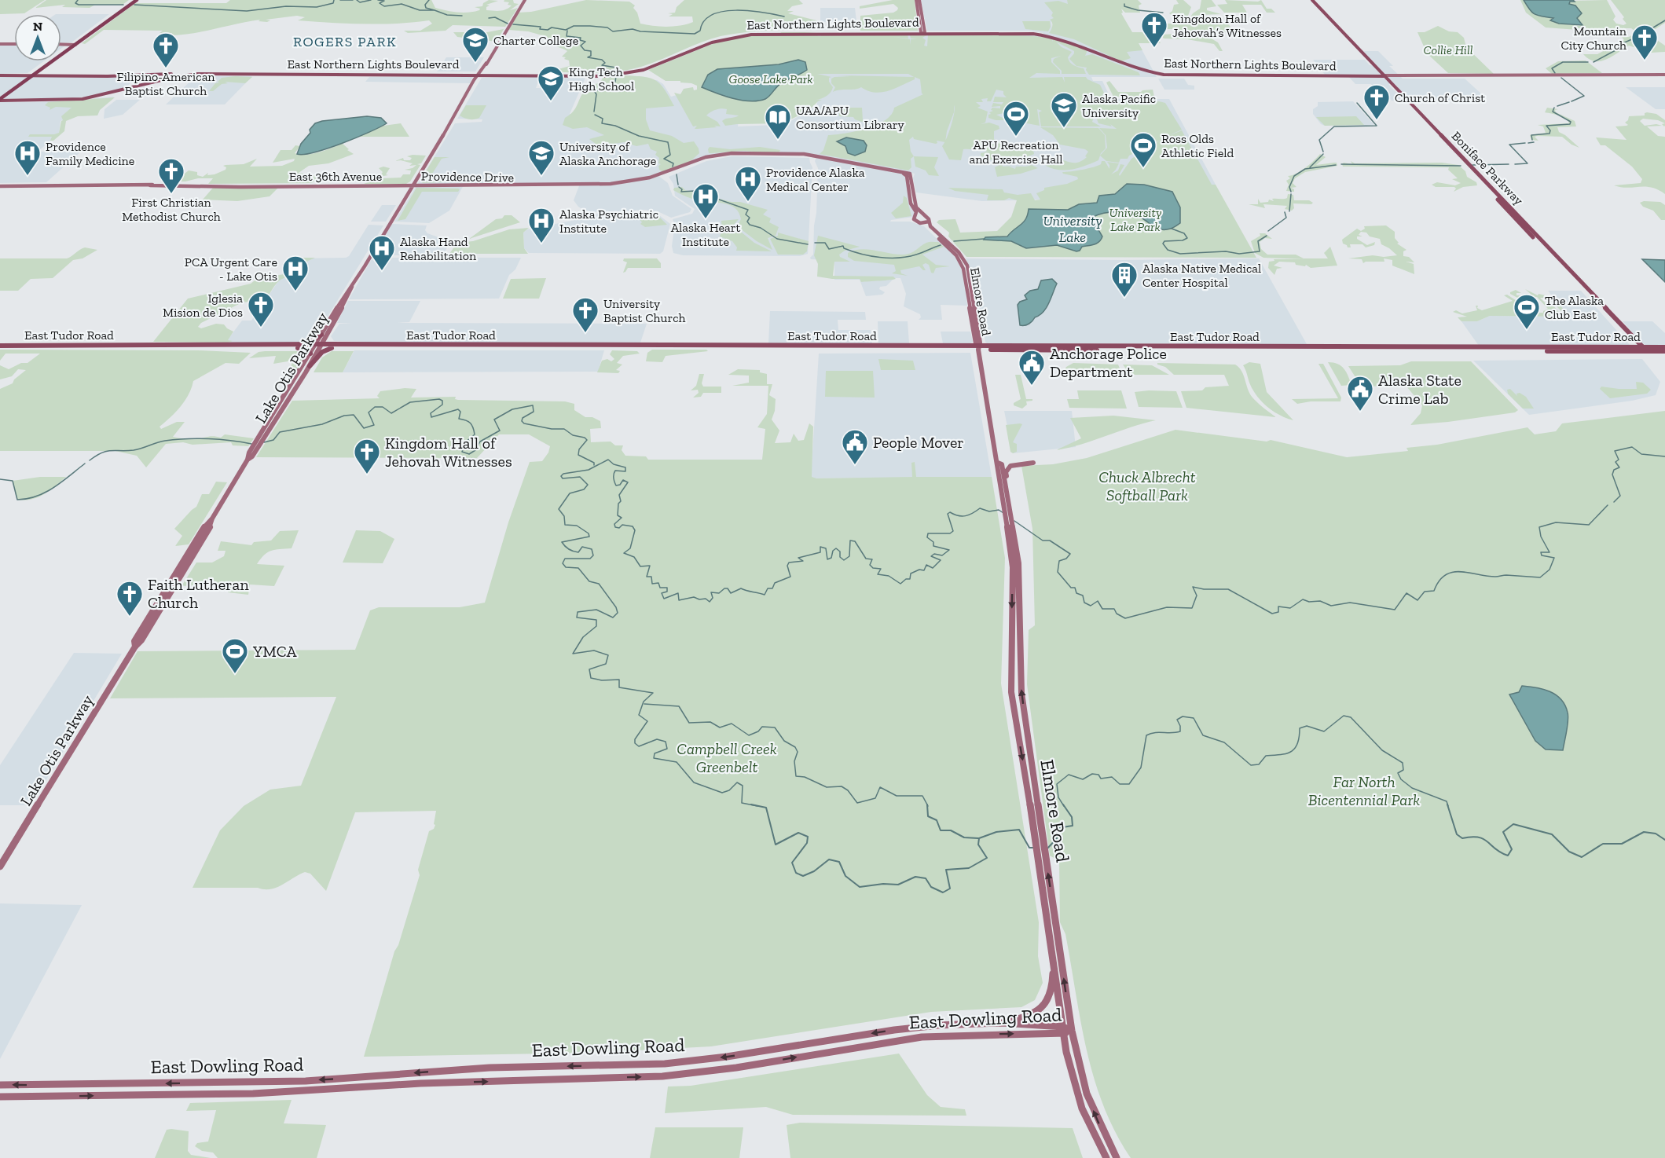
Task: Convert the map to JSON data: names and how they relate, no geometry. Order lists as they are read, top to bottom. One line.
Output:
{"streets":{"main road":["East Northern Lights Boulevard","Boniface Parkway","East 36th Avenue","Providence Drive","Elmore Road","East Tudor Road","Lake Otis Parkway","East Dowling Road"]},"crossings":[["East Northern Lights Boulevard","Boniface Parkway"],["East Northern Lights Boulevard","Lake Otis Parkway"],["Boniface Parkway","East Tudor Road"],["East 36th Avenue","Providence Drive"],["East 36th Avenue","Lake Otis Parkway"],["Providence Drive","Elmore Road"],["Providence Drive","Lake Otis Parkway"],["Elmore Road","East Tudor Road"],["Elmore Road","East Dowling Road"],["East Tudor Road","Lake Otis Parkway"]],"districts":["ROGERS PARK"],"water":["University Lake"],"parks":["Collie Hill","Goose Lake Park","University Lake Park","Chuck Albrecht Softball Park","Campbell Creek Greenbelt","Far North Bicentennial Park"],"places":{"church":["Kingdom Hall of Jehovah’s Witnesses","Mountain City Church","Filipino-American Baptist Church","Church of Christ","First Christian Methodist Church","Iglesia Mision de Dios","University Baptist Church","Kingdom Hall of Jehovah Witnesses","Faith Lutheran Church"],"school or university":["Charter College","King Tech High School","Alaska Pacific University","University of Alaska Anchorage"],"sports":["APU Recreation and Exercise Hall","Ross Olds Athletic Field","The Alaska Club East","YMCA"],"library":["UAA/APU Consortium Library"],"hospital":["Providence Family Medicine","Providence Alaska Medical Center","Alaska Heart Institute","Alaska Psychiatric Institute","Alaska Hand Rehabilitation","PCA Urgent Care - Lake Otis"],"building":["Alaska Native Medical Center Hospital"],"public building":["Anchorage Police Department","Alaska State Crime Lab","People Mover"]},"north":"top"}
